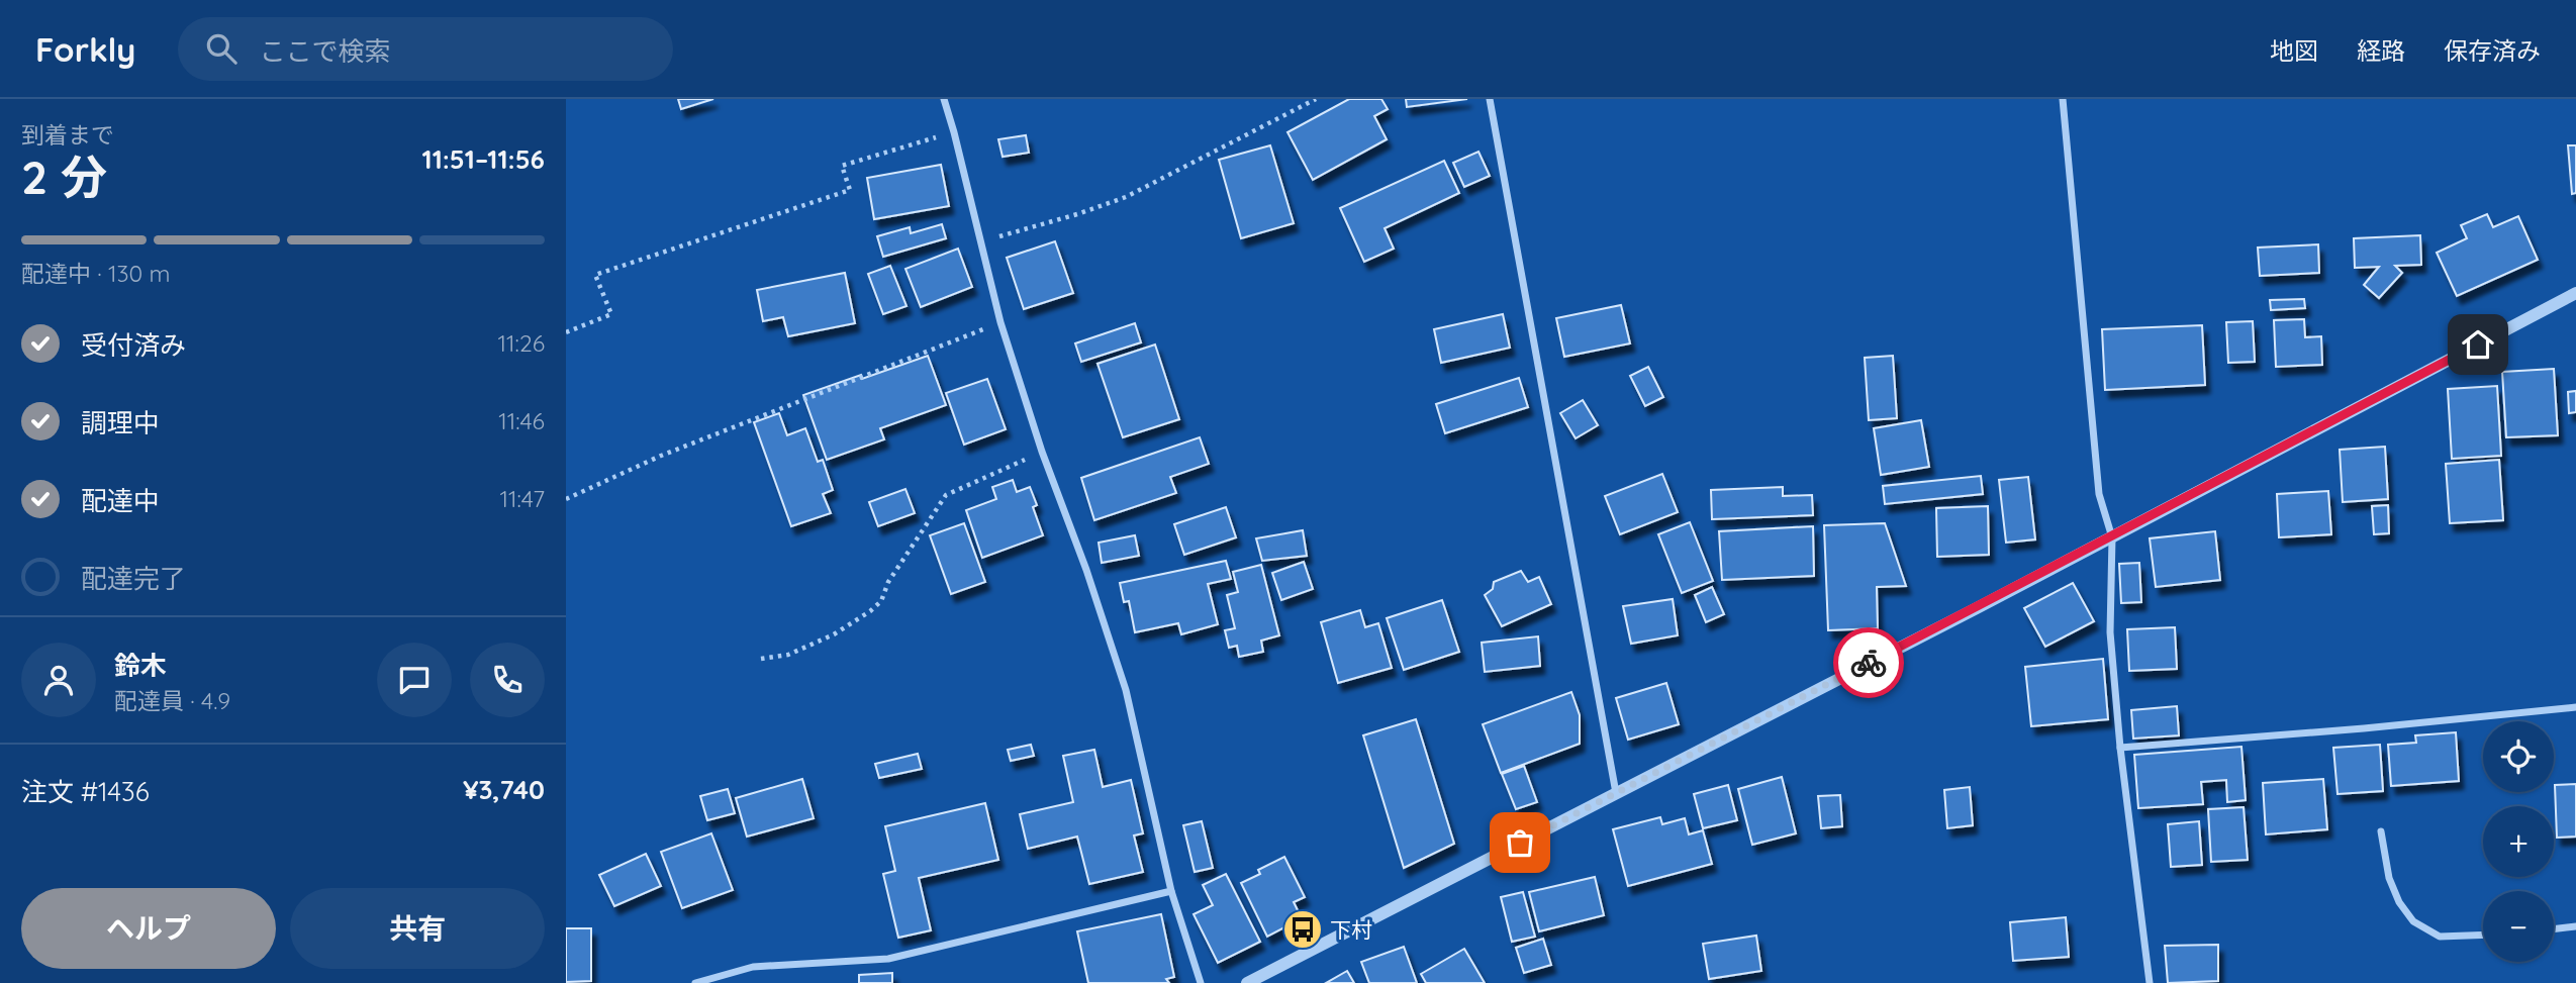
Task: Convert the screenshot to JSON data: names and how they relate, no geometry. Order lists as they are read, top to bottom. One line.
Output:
{"places":{"bus stop":["下村"]},"page":{"header":"Forkly","search":"ここで検索","nav":["地図","経路","保存済み"],"heading":["2 分","到着まで","11:51–11:56"],"panel":["鈴木","配達員 · 4.9","注文 #1436","¥3,740"],"bar":"配達中 · 130 m","list":[["受付済み","11:26"],["調理中","11:46"],["配達中","11:47"],"配達完了"],"map_buttons":["+","−"],"buttons":["ヘルプ","共有"]}}
